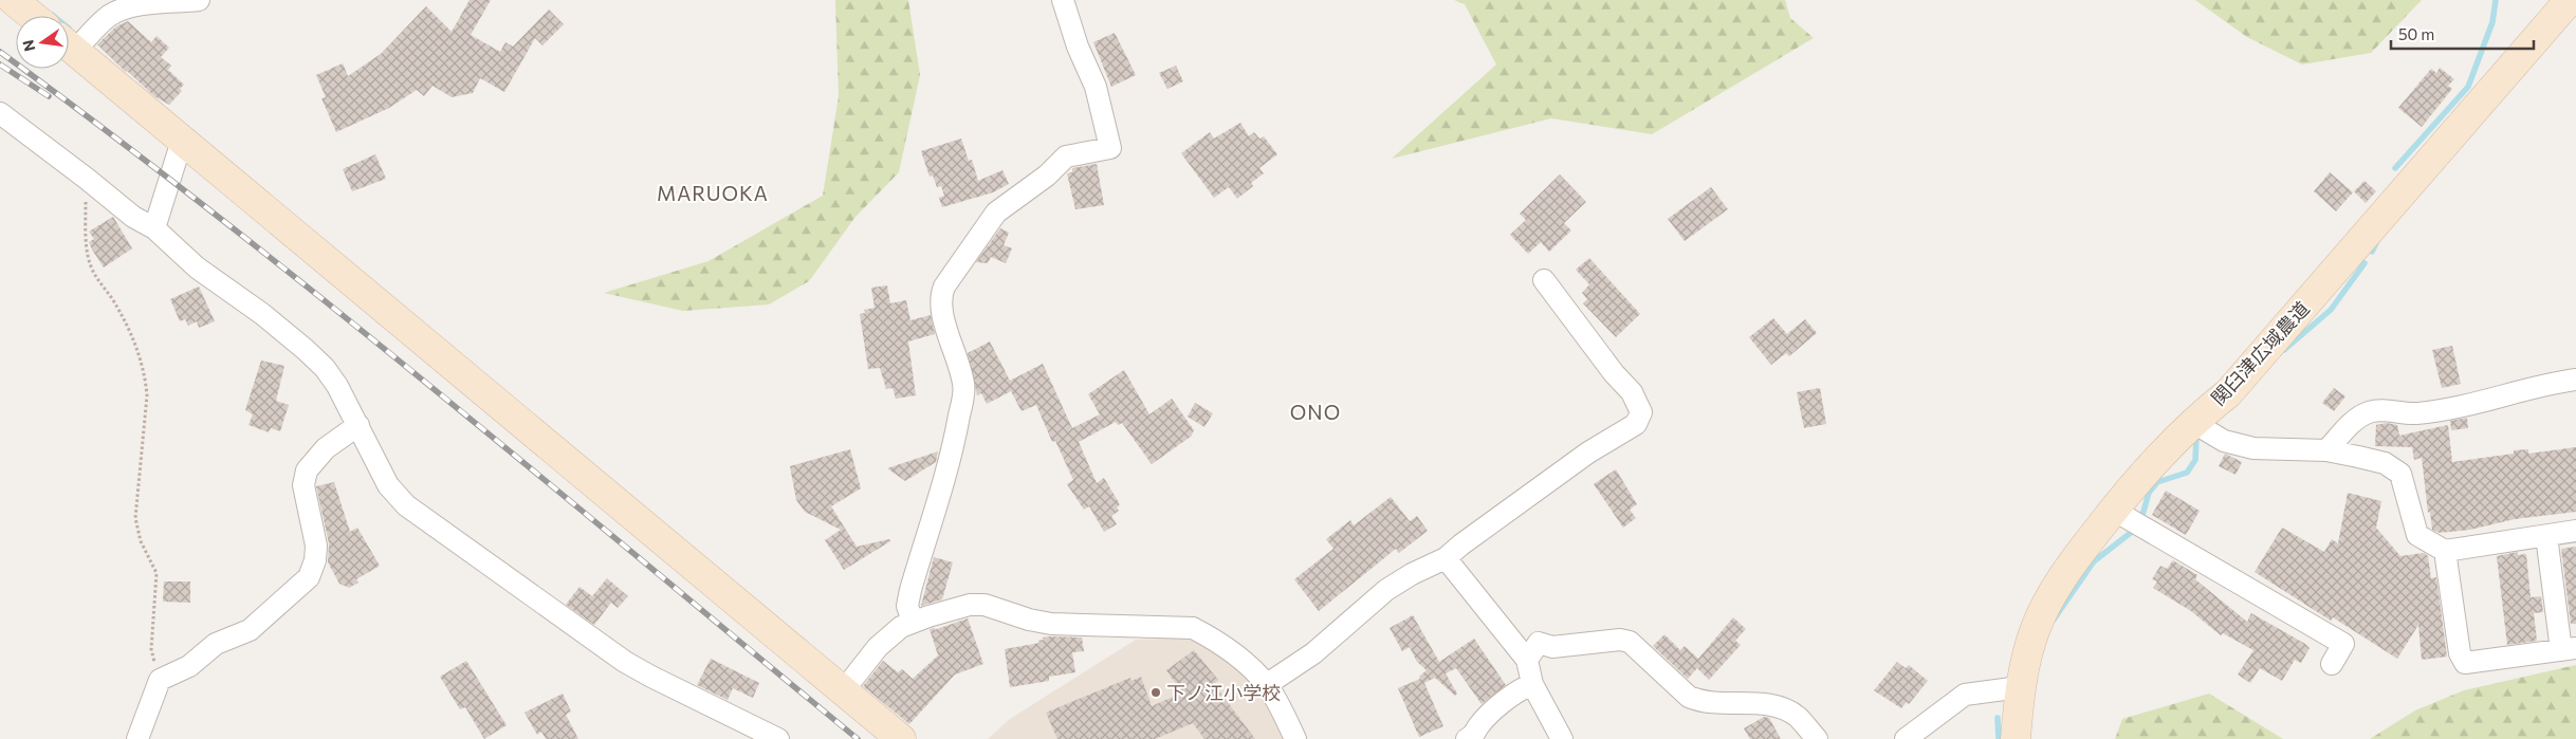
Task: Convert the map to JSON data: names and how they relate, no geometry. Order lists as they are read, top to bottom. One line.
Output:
{"streets":{"street":["関臼津広域農道"]},"districts":["MARUOKA","ONO"],"places":["下ノ江小学校"],"scale_bar":"50 m","north":"left"}
